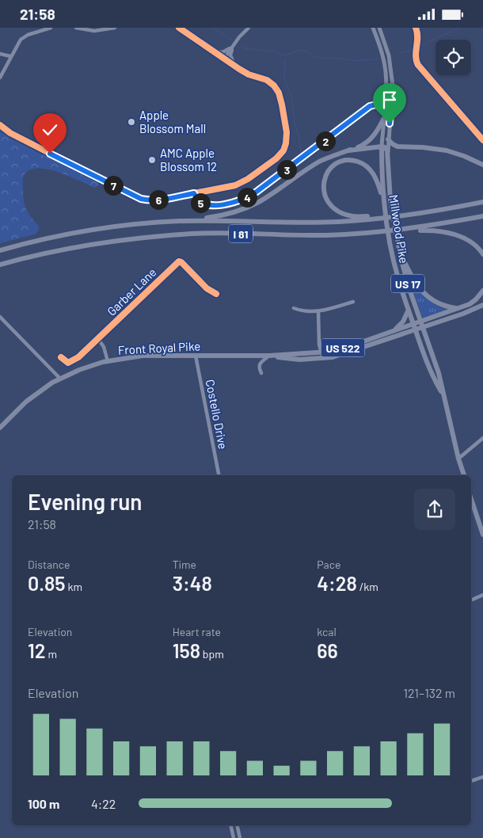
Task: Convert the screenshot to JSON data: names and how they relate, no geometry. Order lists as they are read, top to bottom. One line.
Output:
{"streets":{"highway":["Millwood Pike","I 81","US 17","Front Royal Pike","US 522"],"street":["Garber Lane","Costello Drive"]},"crossings":[["Millwood Pike","US 17"],["Millwood Pike","Front Royal Pike"],["Front Royal Pike","Costello Drive"]],"places":["Apple Blossom Mall","AMC Apple Blossom 12"],"page":{"status":"21:58","pins":["2","3","7","4","6","5"],"heading":["Evening run","21:58"],"stats":[["Distance","0.85 km"],["Time","3:48"],["Pace","4:28 /km"],["Elevation","12 m"],["Heart rate","158 bpm"],["kcal","66"]],"chart":["Elevation","121–132 m"],"list":[{"name":"100 m","note":"4:22"}]}}
